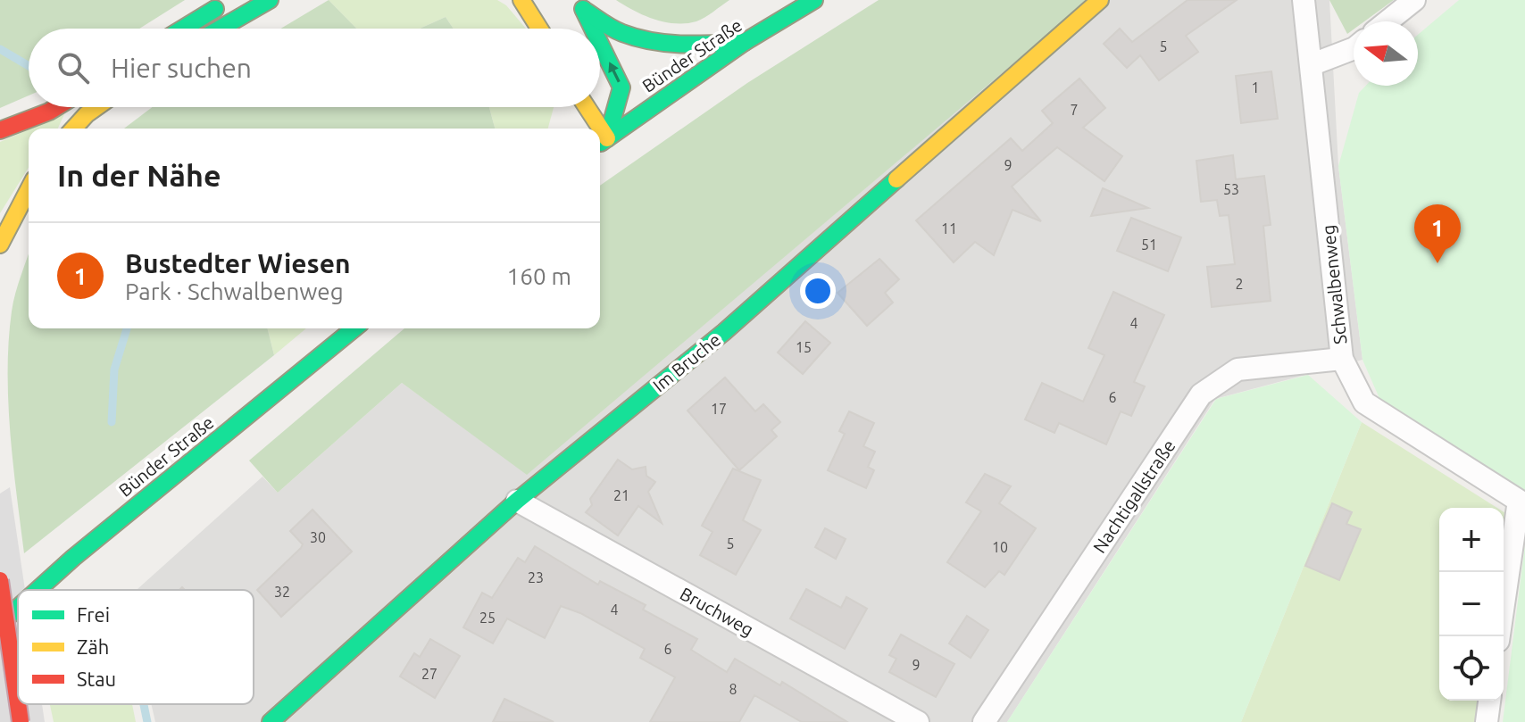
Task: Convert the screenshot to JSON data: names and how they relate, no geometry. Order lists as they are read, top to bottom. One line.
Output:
{"streets":{"main road":["Bünder Straße","Im Bruche"],"street":["Schwalbenweg","Nachtigallstraße","Bruchweg"]},"crossings":[["Schwalbenweg","Nachtigallstraße"],["Im Bruche","Bruchweg"]],"house_numbers":["5","1","7","9","53","11","51","2","4","15","6","17","21","30","5","10","23","32","4","25","6","9","27","8"],"legend":["Frei","Zäh","Stau"],"north":"left","page":{"search":"Hier suchen","heading":"In der Nähe","pins":"1","list":[{"mark":"1","name":"Bustedter Wiesen","note":"Park · Schwalbenweg","value":"160 m"}],"map_buttons":["+","−"]}}
